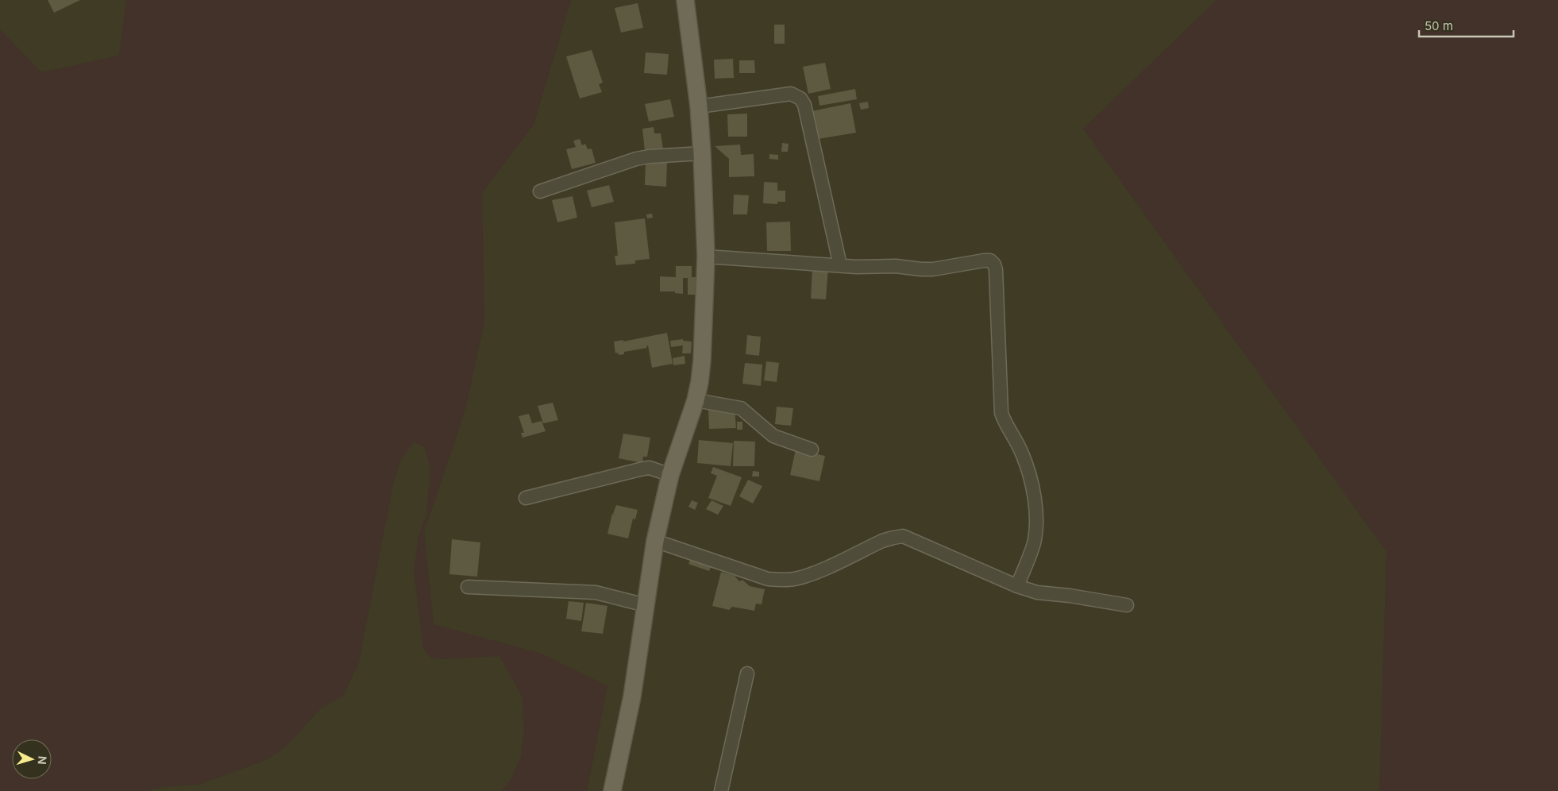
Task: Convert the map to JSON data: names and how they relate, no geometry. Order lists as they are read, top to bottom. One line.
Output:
{"scale_bar":"50 m","north":"right"}
